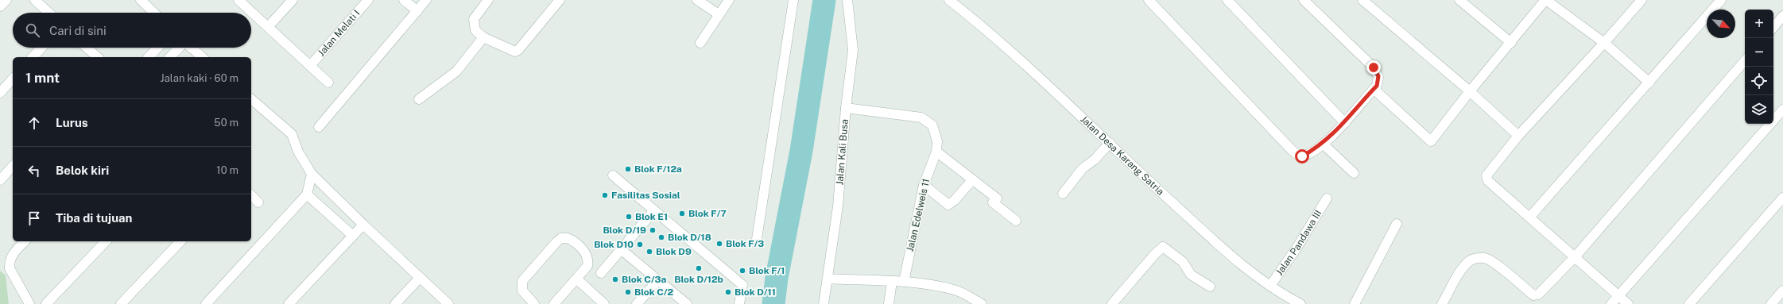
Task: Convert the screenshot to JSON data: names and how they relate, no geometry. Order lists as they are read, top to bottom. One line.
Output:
{"streets":{"street":["Jalan Melati I","Jalan Kali Busa","Jalan Desa Karang Satria","Jalan Edelweis 11","Jalan Pandawa III"]},"crossings":[["Jalan Kali Busa","Jalan Edelweis 11"],["Jalan Desa Karang Satria","Jalan Pandawa III"]],"places":["Blok F/12a","Fasilitas Sosial","Blok F/7","Blok E1","Blok D/19","Blok D/18","Blok F/3","Blok D10","Blok D9","Blok D/12b","Blok F/1","Blok C/3a","Blok C/2","Blok D/11"],"north":"bottom right","page":{"map_buttons":["+","−"],"search":"Cari di sini","heading":["1 mnt","Jalan kaki · 60 m"],"list":[["Lurus","50 m"],["Belok kiri","10 m"],"Tiba di tujuan"]}}
